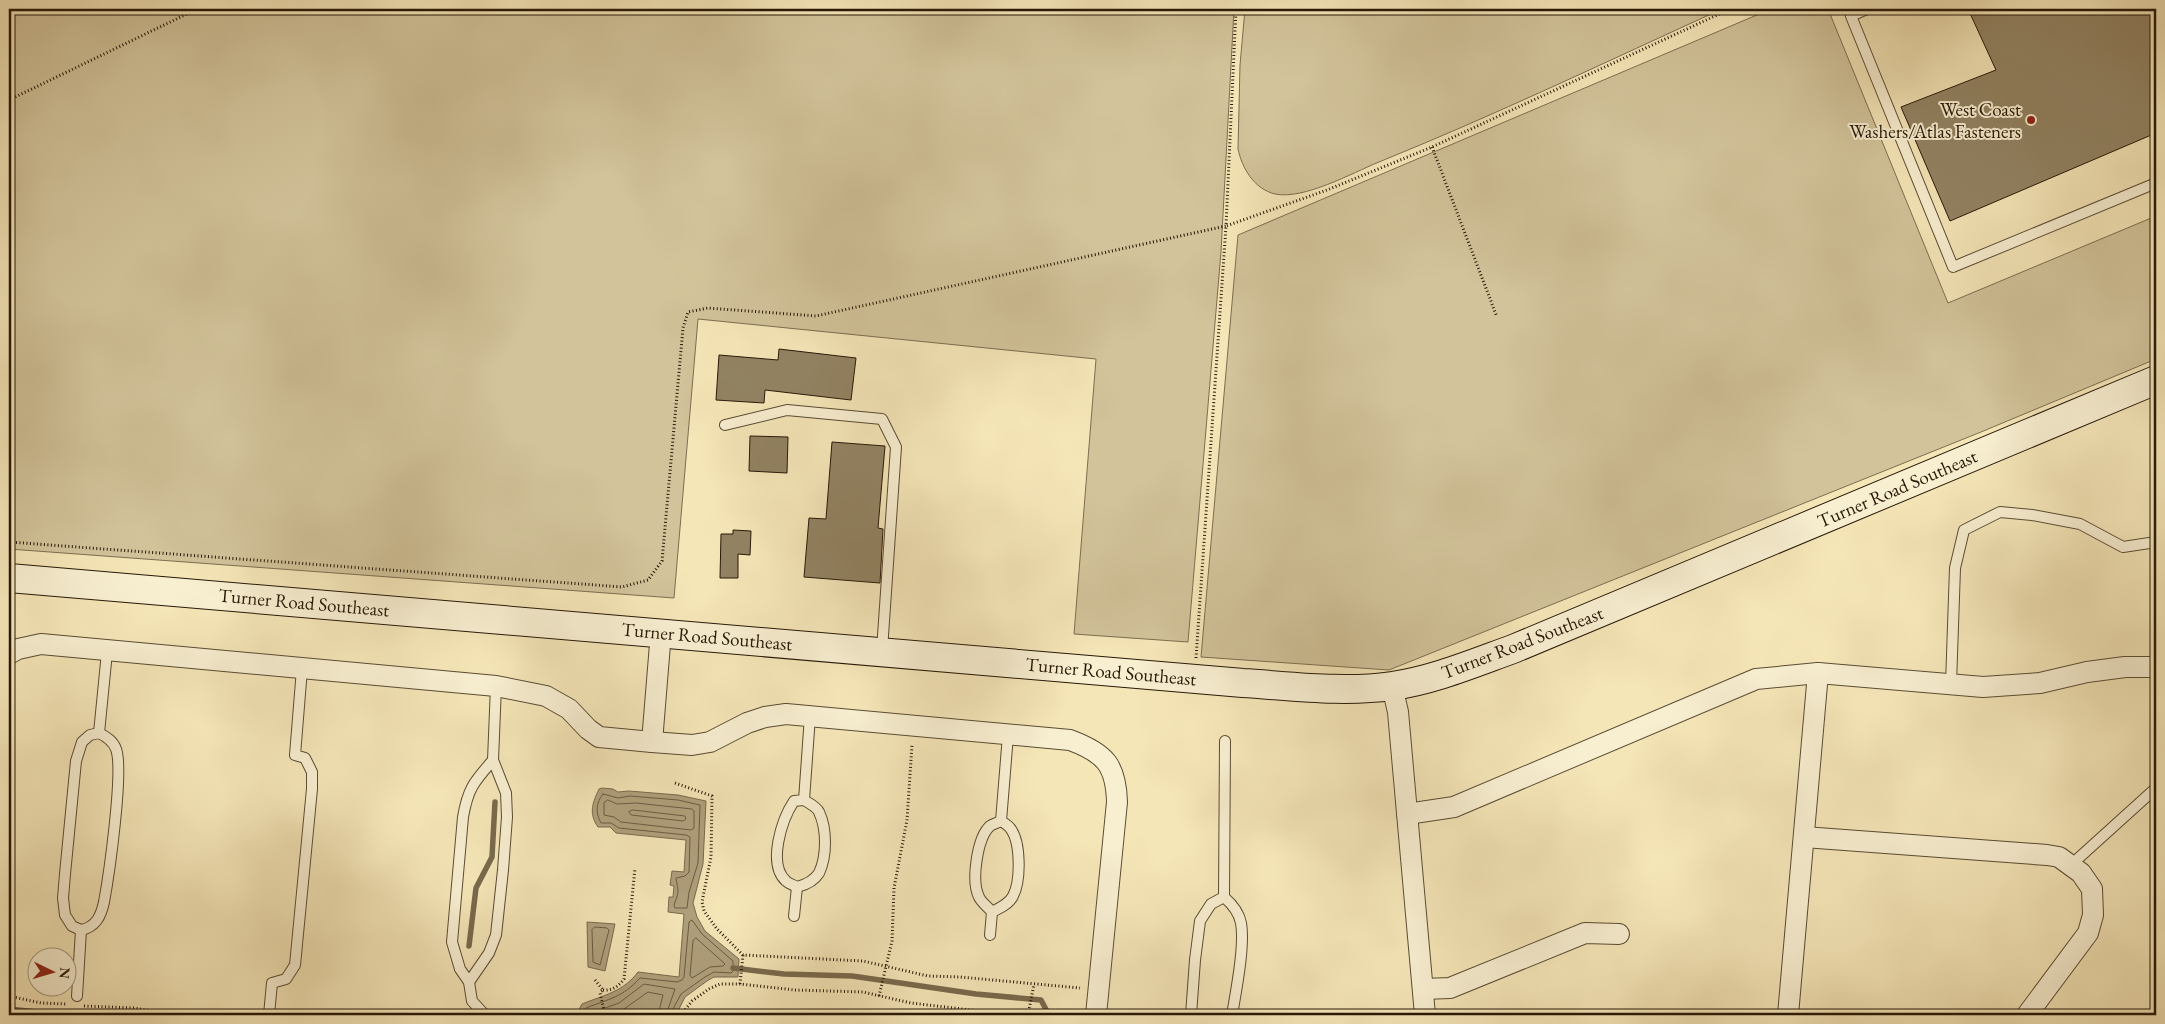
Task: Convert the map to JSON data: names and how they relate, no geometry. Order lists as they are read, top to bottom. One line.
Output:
{"streets":{"main road":["Turner Road Southeast"]},"places":["West Coast Washers/Atlas Fasteners"],"north":"right"}
